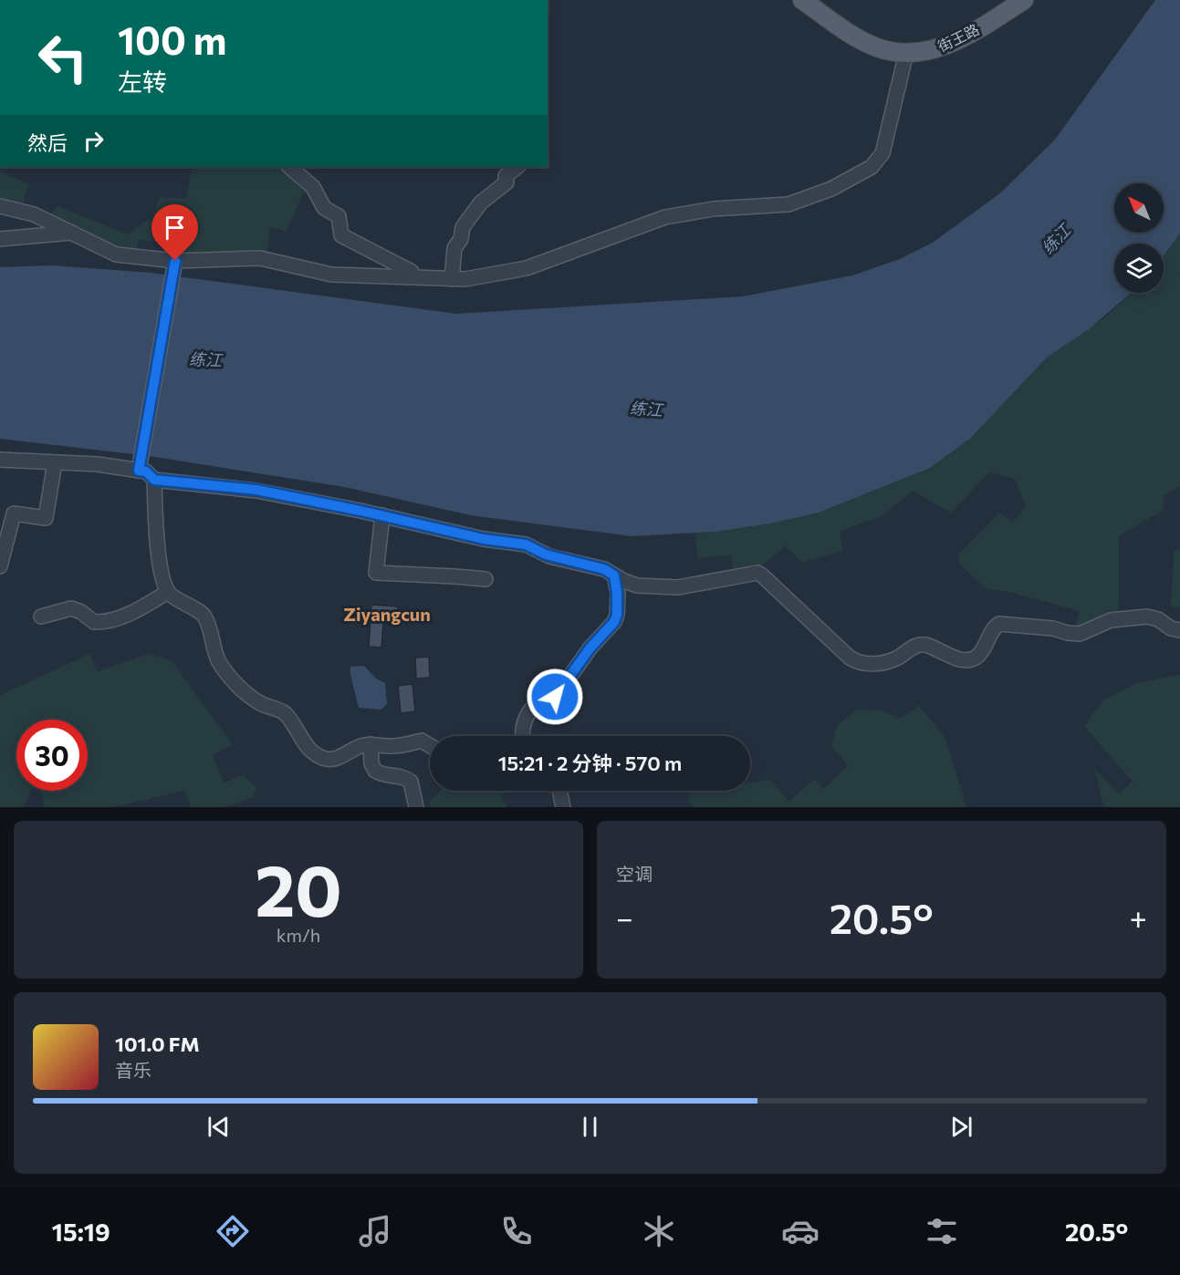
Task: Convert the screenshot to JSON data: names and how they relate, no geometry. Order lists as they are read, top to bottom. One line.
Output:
{"streets":{"main road":["街王路"]},"districts":["Ziyangcun"],"water":["练江"],"north":"top left","page":{"turn":["100 m","左转"],"then":"然后","limit":"30","trip":"15:21 · 2 分钟 · 570 m","tile":[["20","km/h"],"空调"],"heat":["−","20.5°","+"],"song":["101.0 FM","音乐"],"tabs":["15:19","20.5°"]}}
